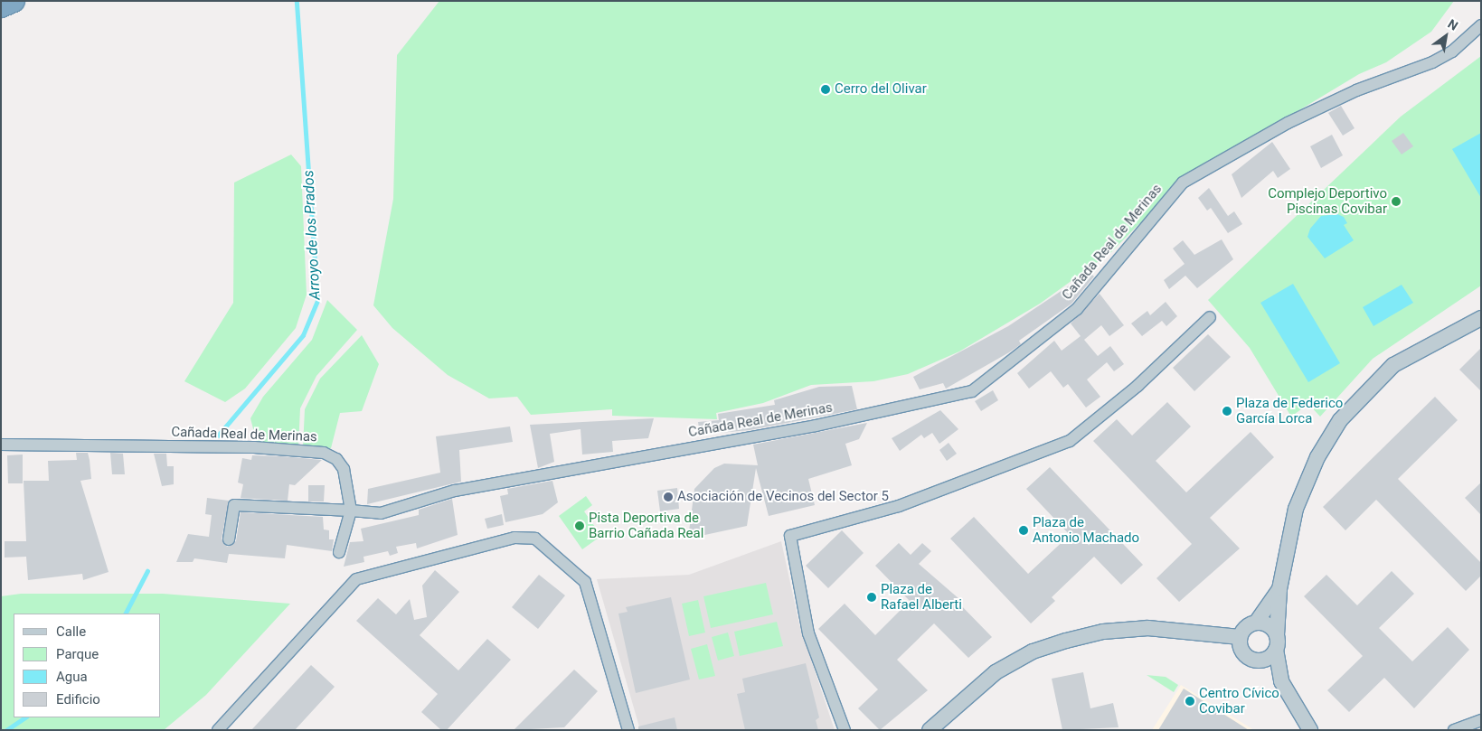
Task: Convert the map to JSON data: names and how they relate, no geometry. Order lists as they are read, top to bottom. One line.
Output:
{"streets":{"street":["Cañada Real de Merinas"]},"water":["Arroyo de los Prados"],"places":["Cerro del Olivar","Complejo Deportivo Piscinas Covibar","Plaza de Federico García Lorca","Asociación de Vecinos del Sector 5","Pista Deportiva de Barrio Cañada Real","Plaza de Antonio Machado","Plaza de Rafael Alberti","Centro Cívico Covibar"],"legend":["Calle","Parque","Agua","Edificio"],"north":"top right"}
